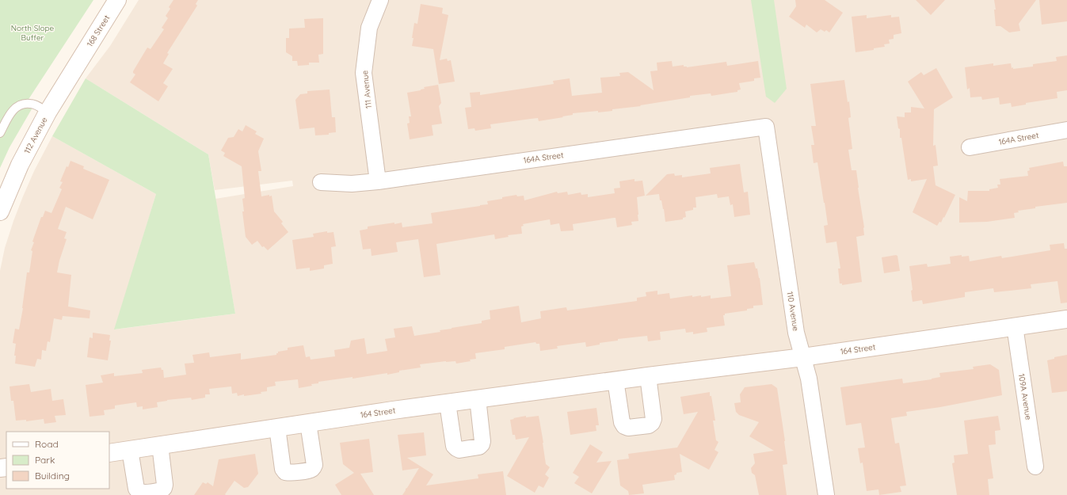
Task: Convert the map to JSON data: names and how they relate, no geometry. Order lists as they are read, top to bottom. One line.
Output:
{"streets":{"street":["168 Street","111 Avenue","112 Avenue","164A Street","110 Avenue","164 Street","109A Avenue"]},"crossings":[["168 Street","112 Avenue"],["111 Avenue","164A Street"],["164A Street","110 Avenue"],["110 Avenue","164 Street"],["164 Street","109A Avenue"]],"parks":["North Slope Buffer"],"legend":["Road","Park","Building"]}
